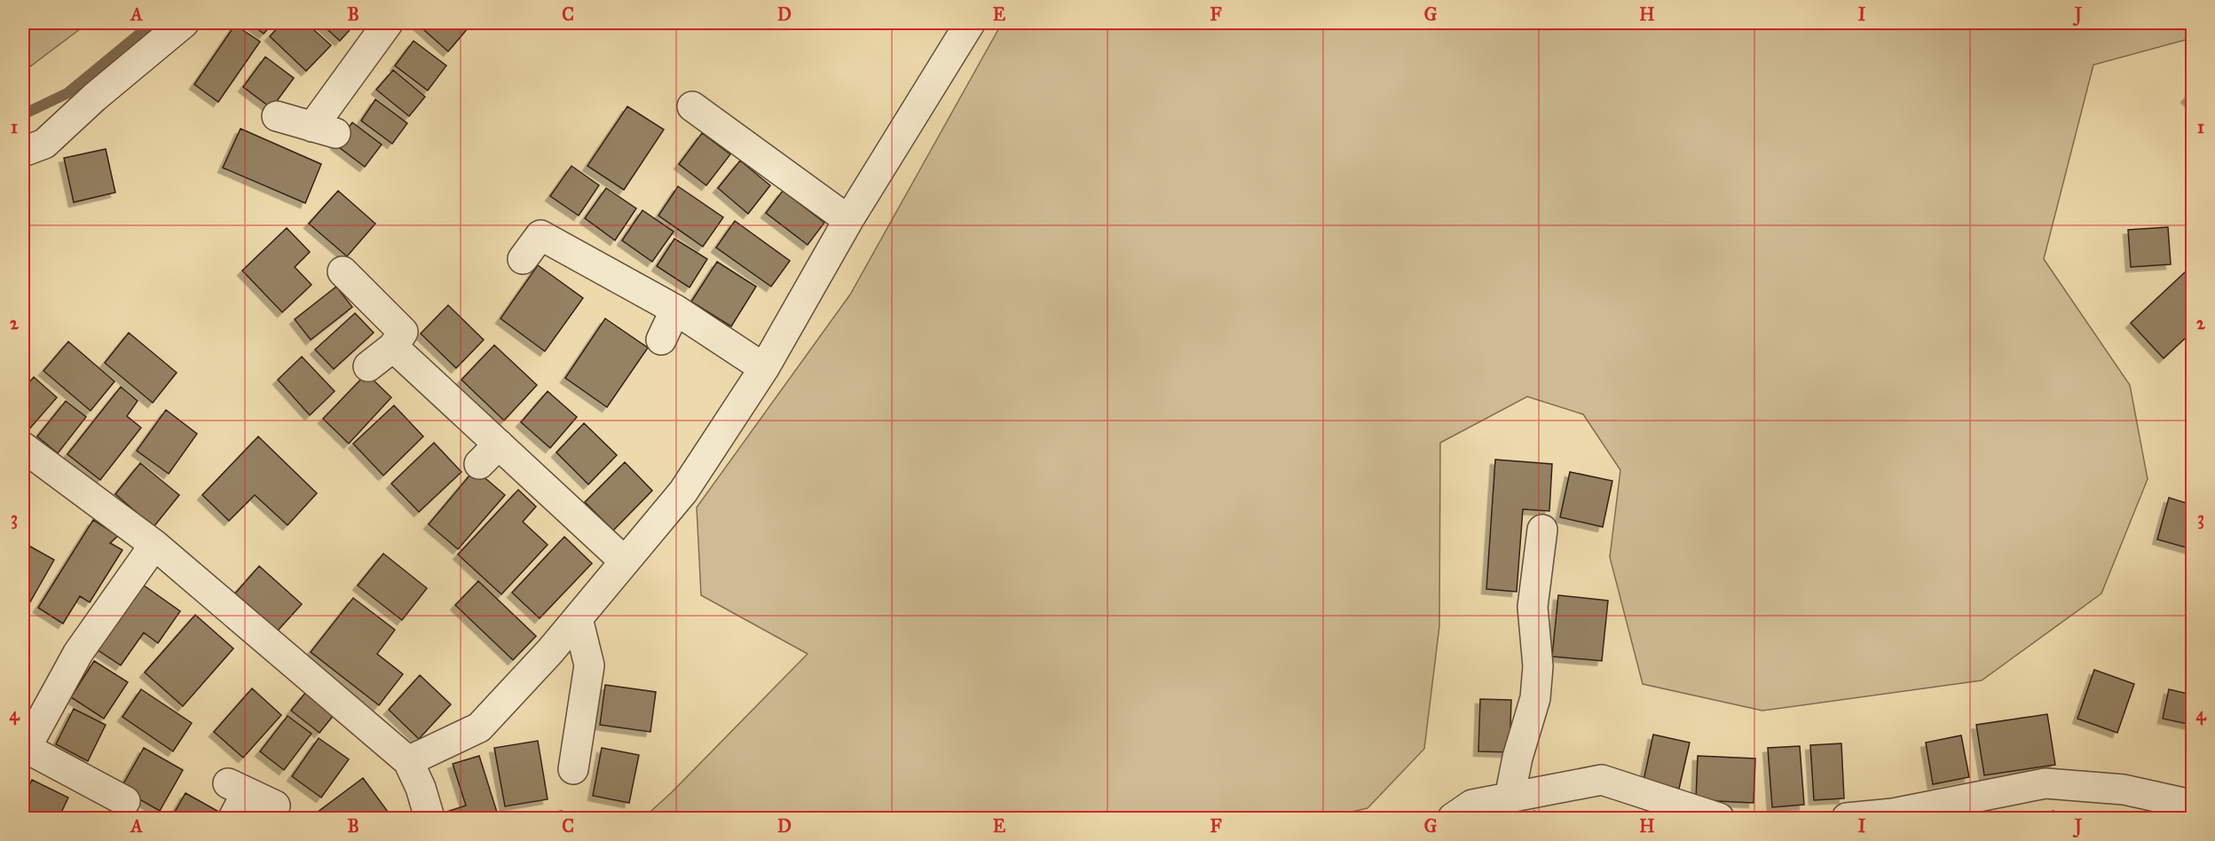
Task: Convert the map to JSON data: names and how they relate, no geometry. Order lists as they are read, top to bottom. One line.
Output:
{"grid":{"columns":["A","B","C","D","E","F","G","H","I","J"],"rows":["1","2","3","4"]}}
